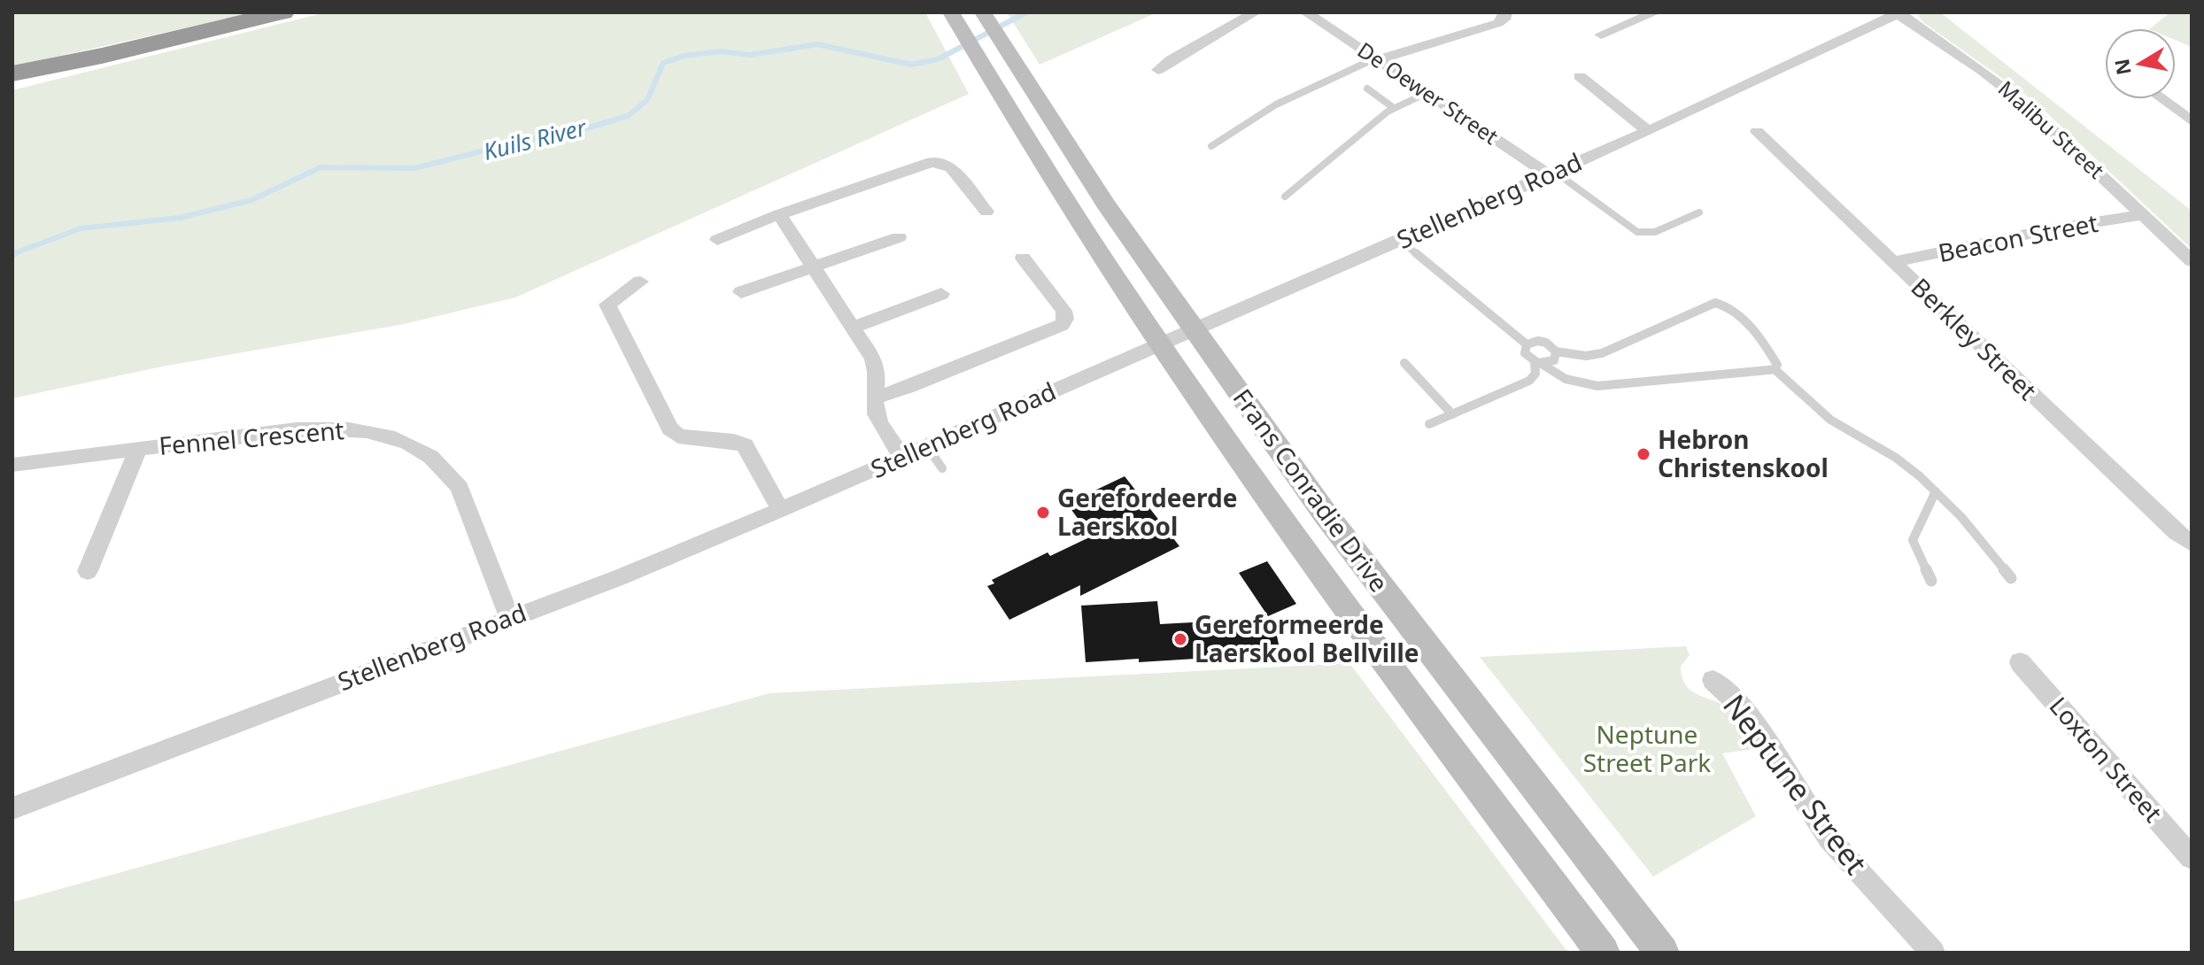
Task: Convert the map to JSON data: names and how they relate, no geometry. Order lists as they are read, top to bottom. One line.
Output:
{"streets":{"street":["De Oewer Street","Malibu Street","Stellenberg Road","Beacon Street","Berkley Street","Fennel Crescent","Frans Conradie Drive","Loxton Street","Neptune Street"]},"crossings":[["De Oewer Street","Stellenberg Road"],["Malibu Street","Stellenberg Road"],["Malibu Street","Beacon Street"],["Stellenberg Road","Fennel Crescent"],["Stellenberg Road","Frans Conradie Drive"],["Beacon Street","Berkley Street"]],"water":["Kuils River"],"parks":["Neptune Street Park"],"places":["Hebron Christenskool","Gerefordeerde Laerskool","Gereformeerde Laerskool Bellville"],"north":"left"}
